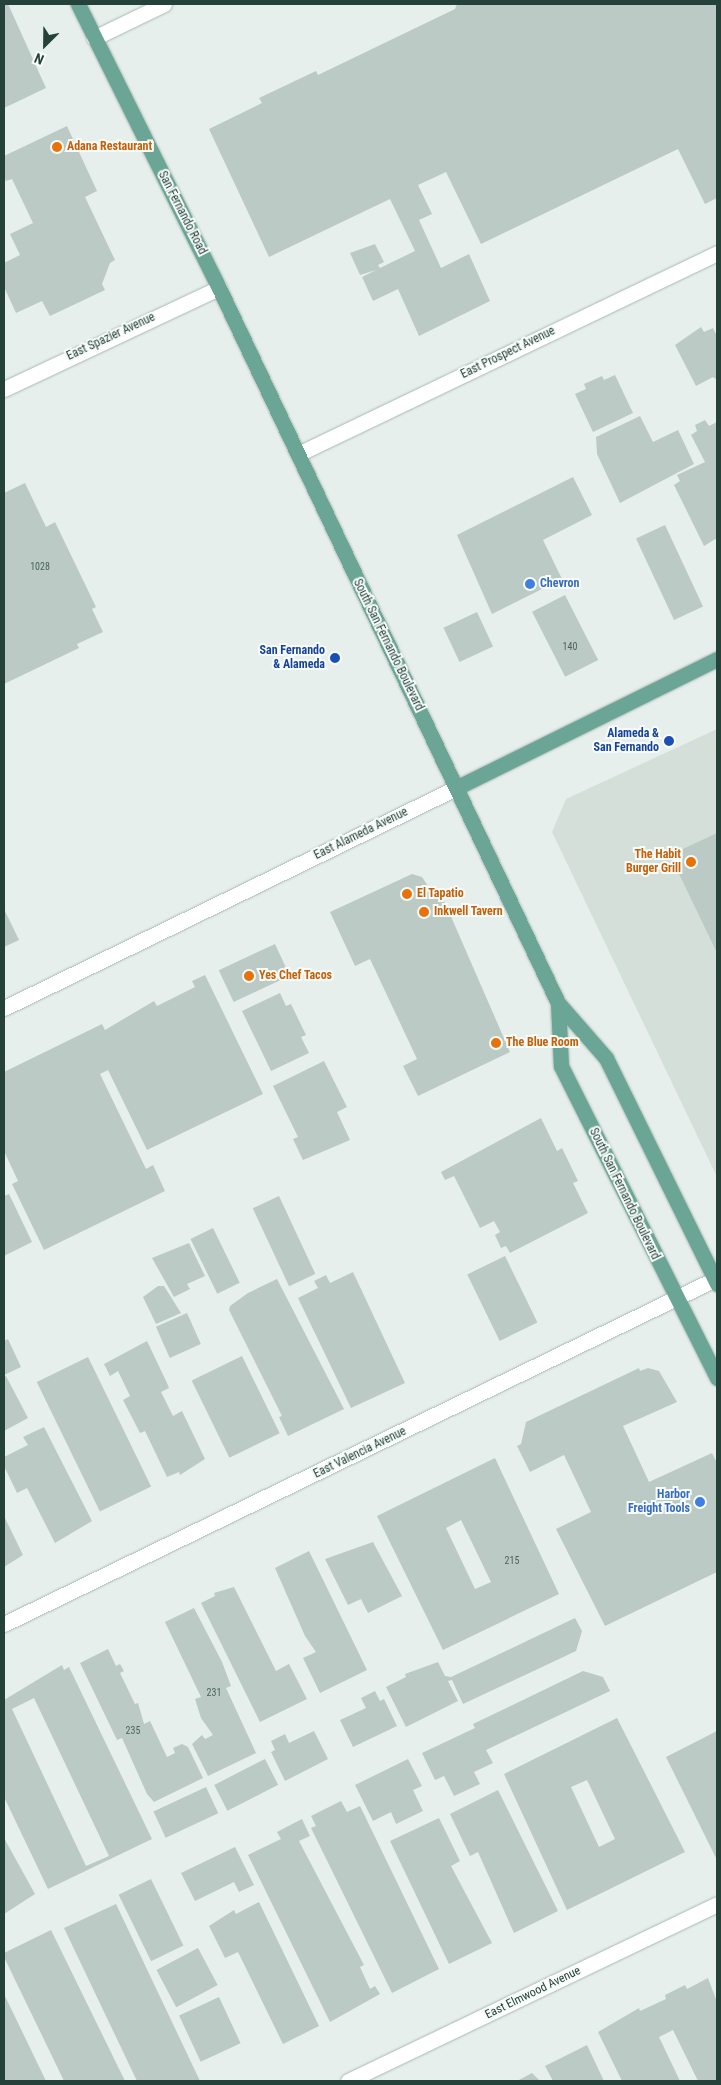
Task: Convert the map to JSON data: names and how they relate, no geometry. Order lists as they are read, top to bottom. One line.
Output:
{"streets":{"main road":["San Fernando Road","South San Fernando Boulevard","East Alameda Avenue"],"street":["East Spazier Avenue","East Prospect Avenue","East Valencia Avenue","East Elmwood Avenue"]},"crossings":[["San Fernando Road","East Spazier Avenue"],["San Fernando Road","South San Fernando Boulevard"],["East Spazier Avenue","South San Fernando Boulevard"],["East Prospect Avenue","South San Fernando Boulevard"],["South San Fernando Boulevard","East Alameda Avenue"],["South San Fernando Boulevard","East Valencia Avenue"]],"places":["Adana Restaurant","Chevron","San Fernando & Alameda","Alameda & San Fernando","The Habit Burger Grill","El Tapatio","Inkwell Tavern","Yes Chef Tacos","The Blue Room","Harbor Freight Tools"],"house_numbers":["1028","140","215","231","235"],"north":"bottom left"}
